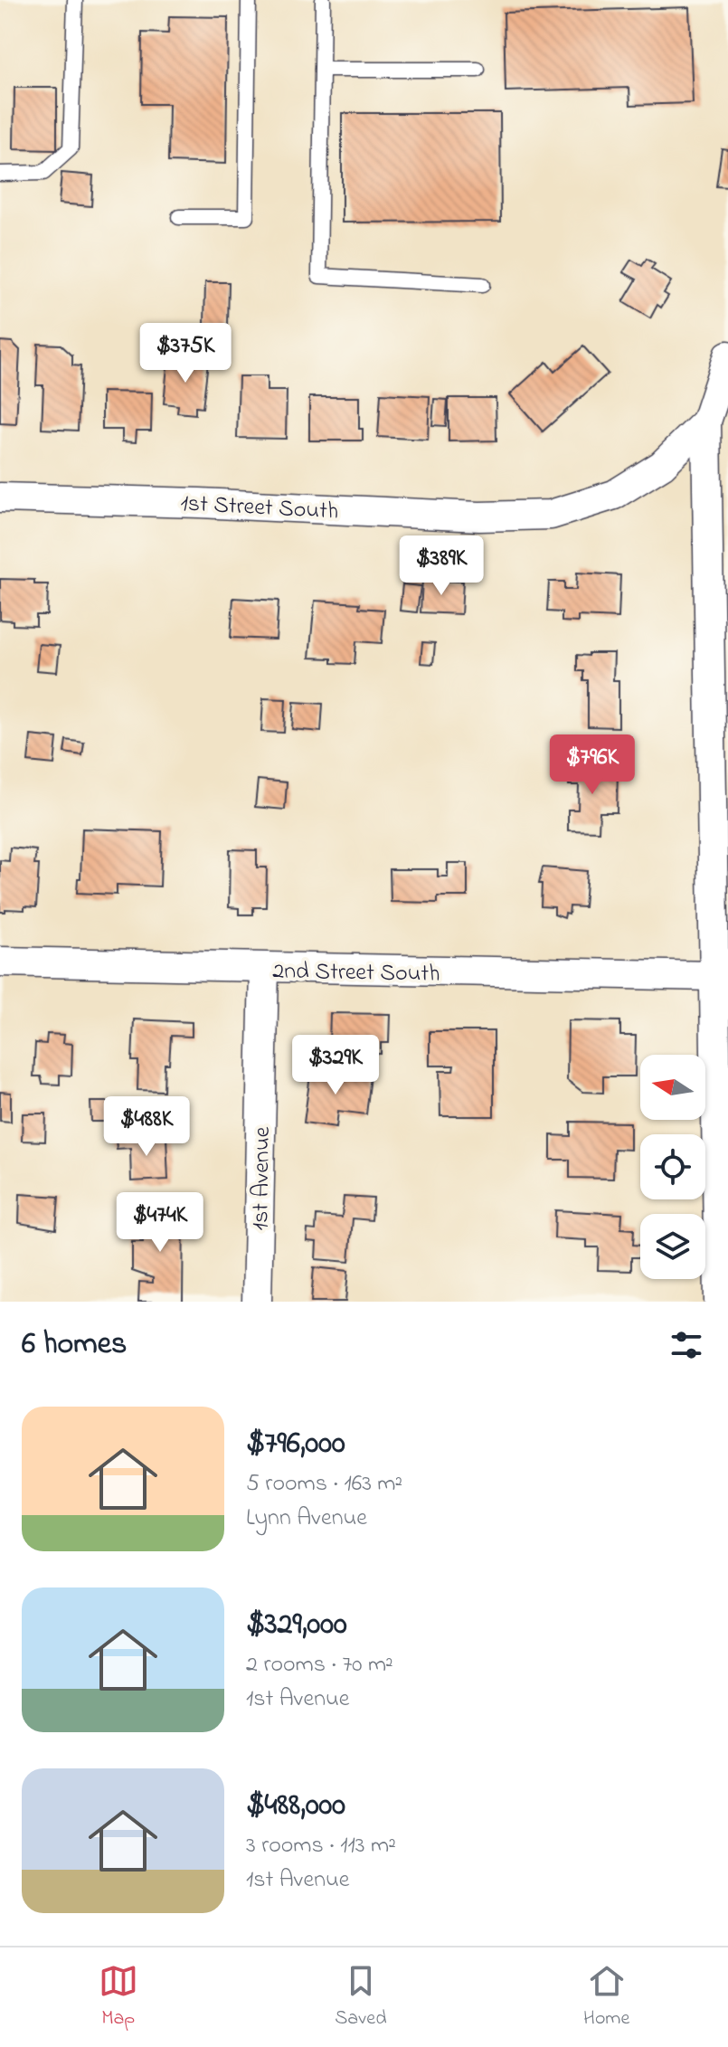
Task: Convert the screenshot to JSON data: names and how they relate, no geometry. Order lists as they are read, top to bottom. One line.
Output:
{"streets":{"street":["1st Street South","2nd Street South","1st Avenue"]},"crossings":[["2nd Street South","1st Avenue"]],"north":"left","page":{"price":["$375K","$389K","$796K","$329K","$488K","$474K"],"heading":"6 homes","list":[{"name":"$796,000","note":"5 rooms · 163 m² · Lynn Avenue"},{"name":"$329,000","note":"2 rooms · 70 m² · 1st Avenue"},{"name":"$488,000","note":"3 rooms · 113 m² · 1st Avenue"}],"tabs":["Map","Saved","Home"]}}
